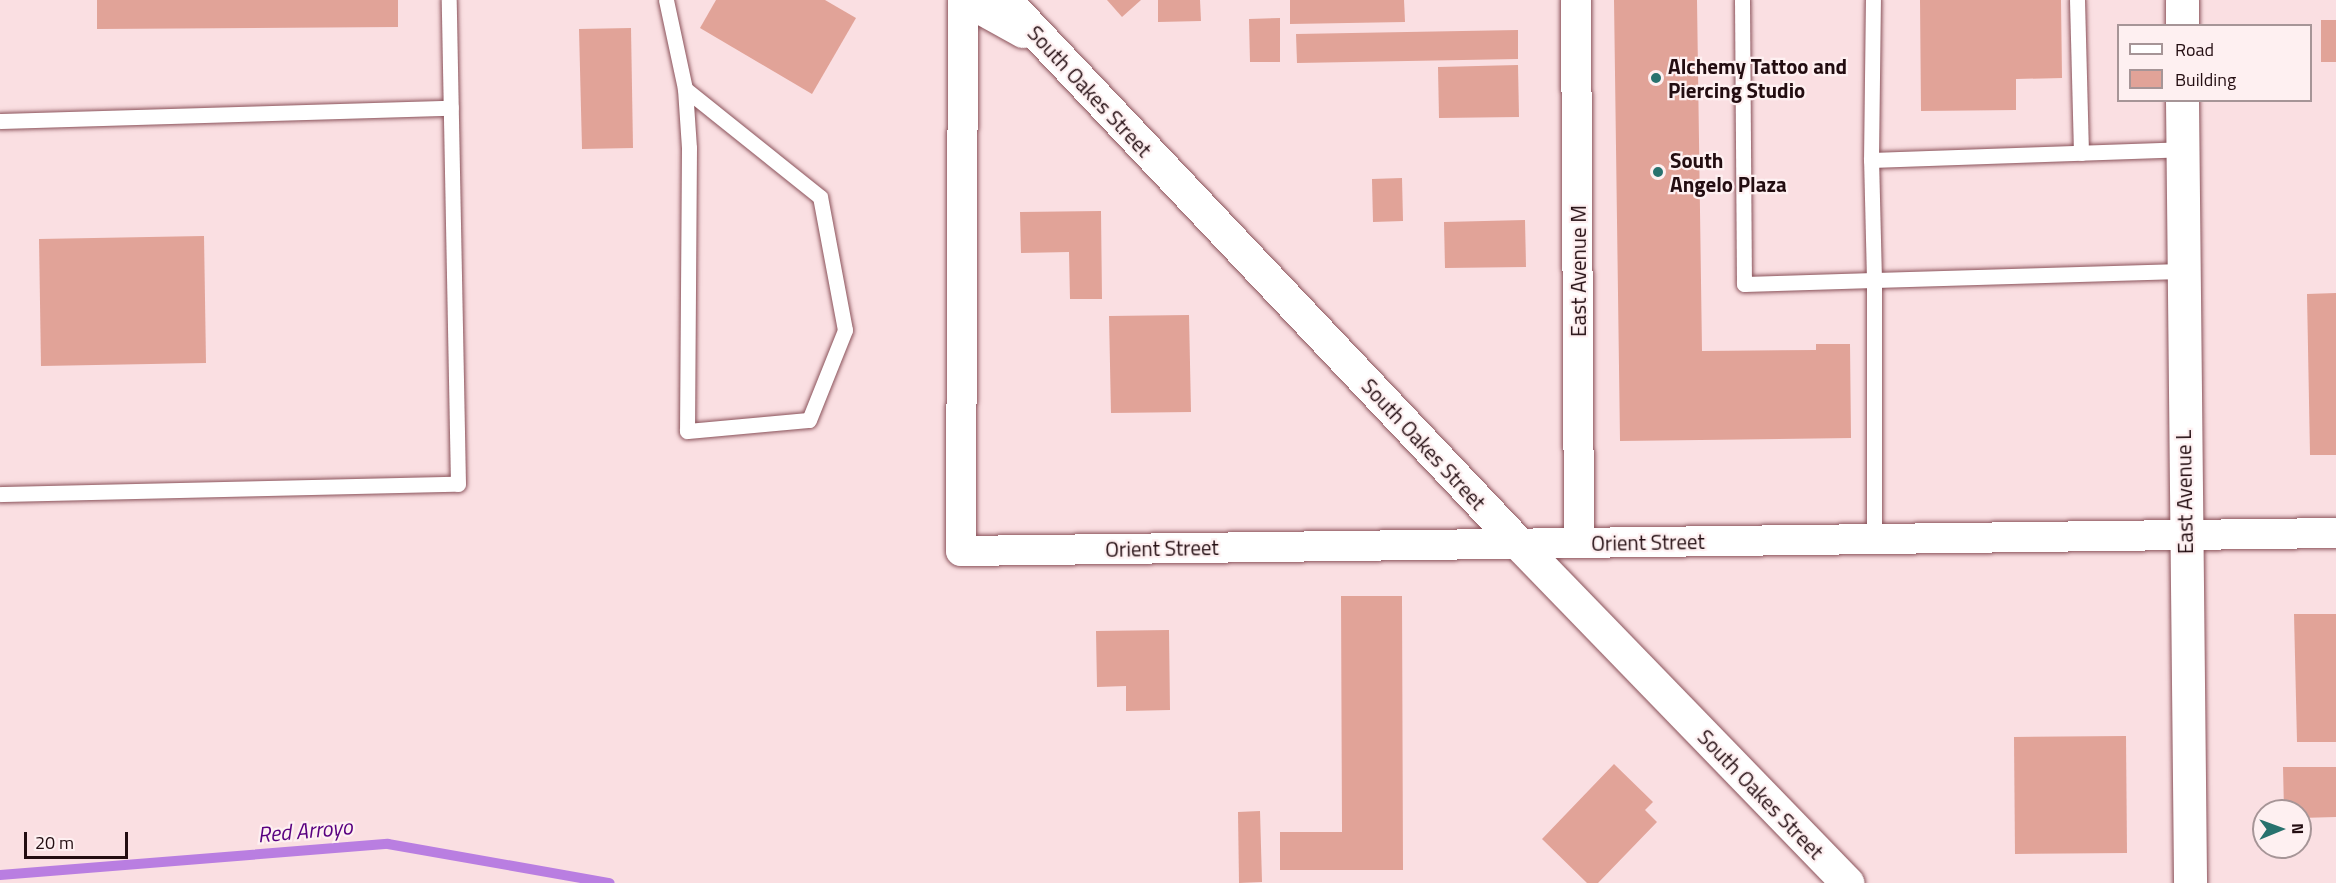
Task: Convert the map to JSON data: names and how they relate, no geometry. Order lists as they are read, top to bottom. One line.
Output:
{"streets":{"main road":["South Oakes Street","East Avenue L"],"street":["East Avenue M","Orient Street"]},"crossings":[["South Oakes Street","Orient Street"],["East Avenue M","Orient Street"],["East Avenue L","Orient Street"]],"water":["Red Arroyo"],"places":["Alchemy Tattoo and Piercing Studio","South Angelo Plaza"],"legend":["Road","Building"],"scale_bar":"20 m","north":"right"}
